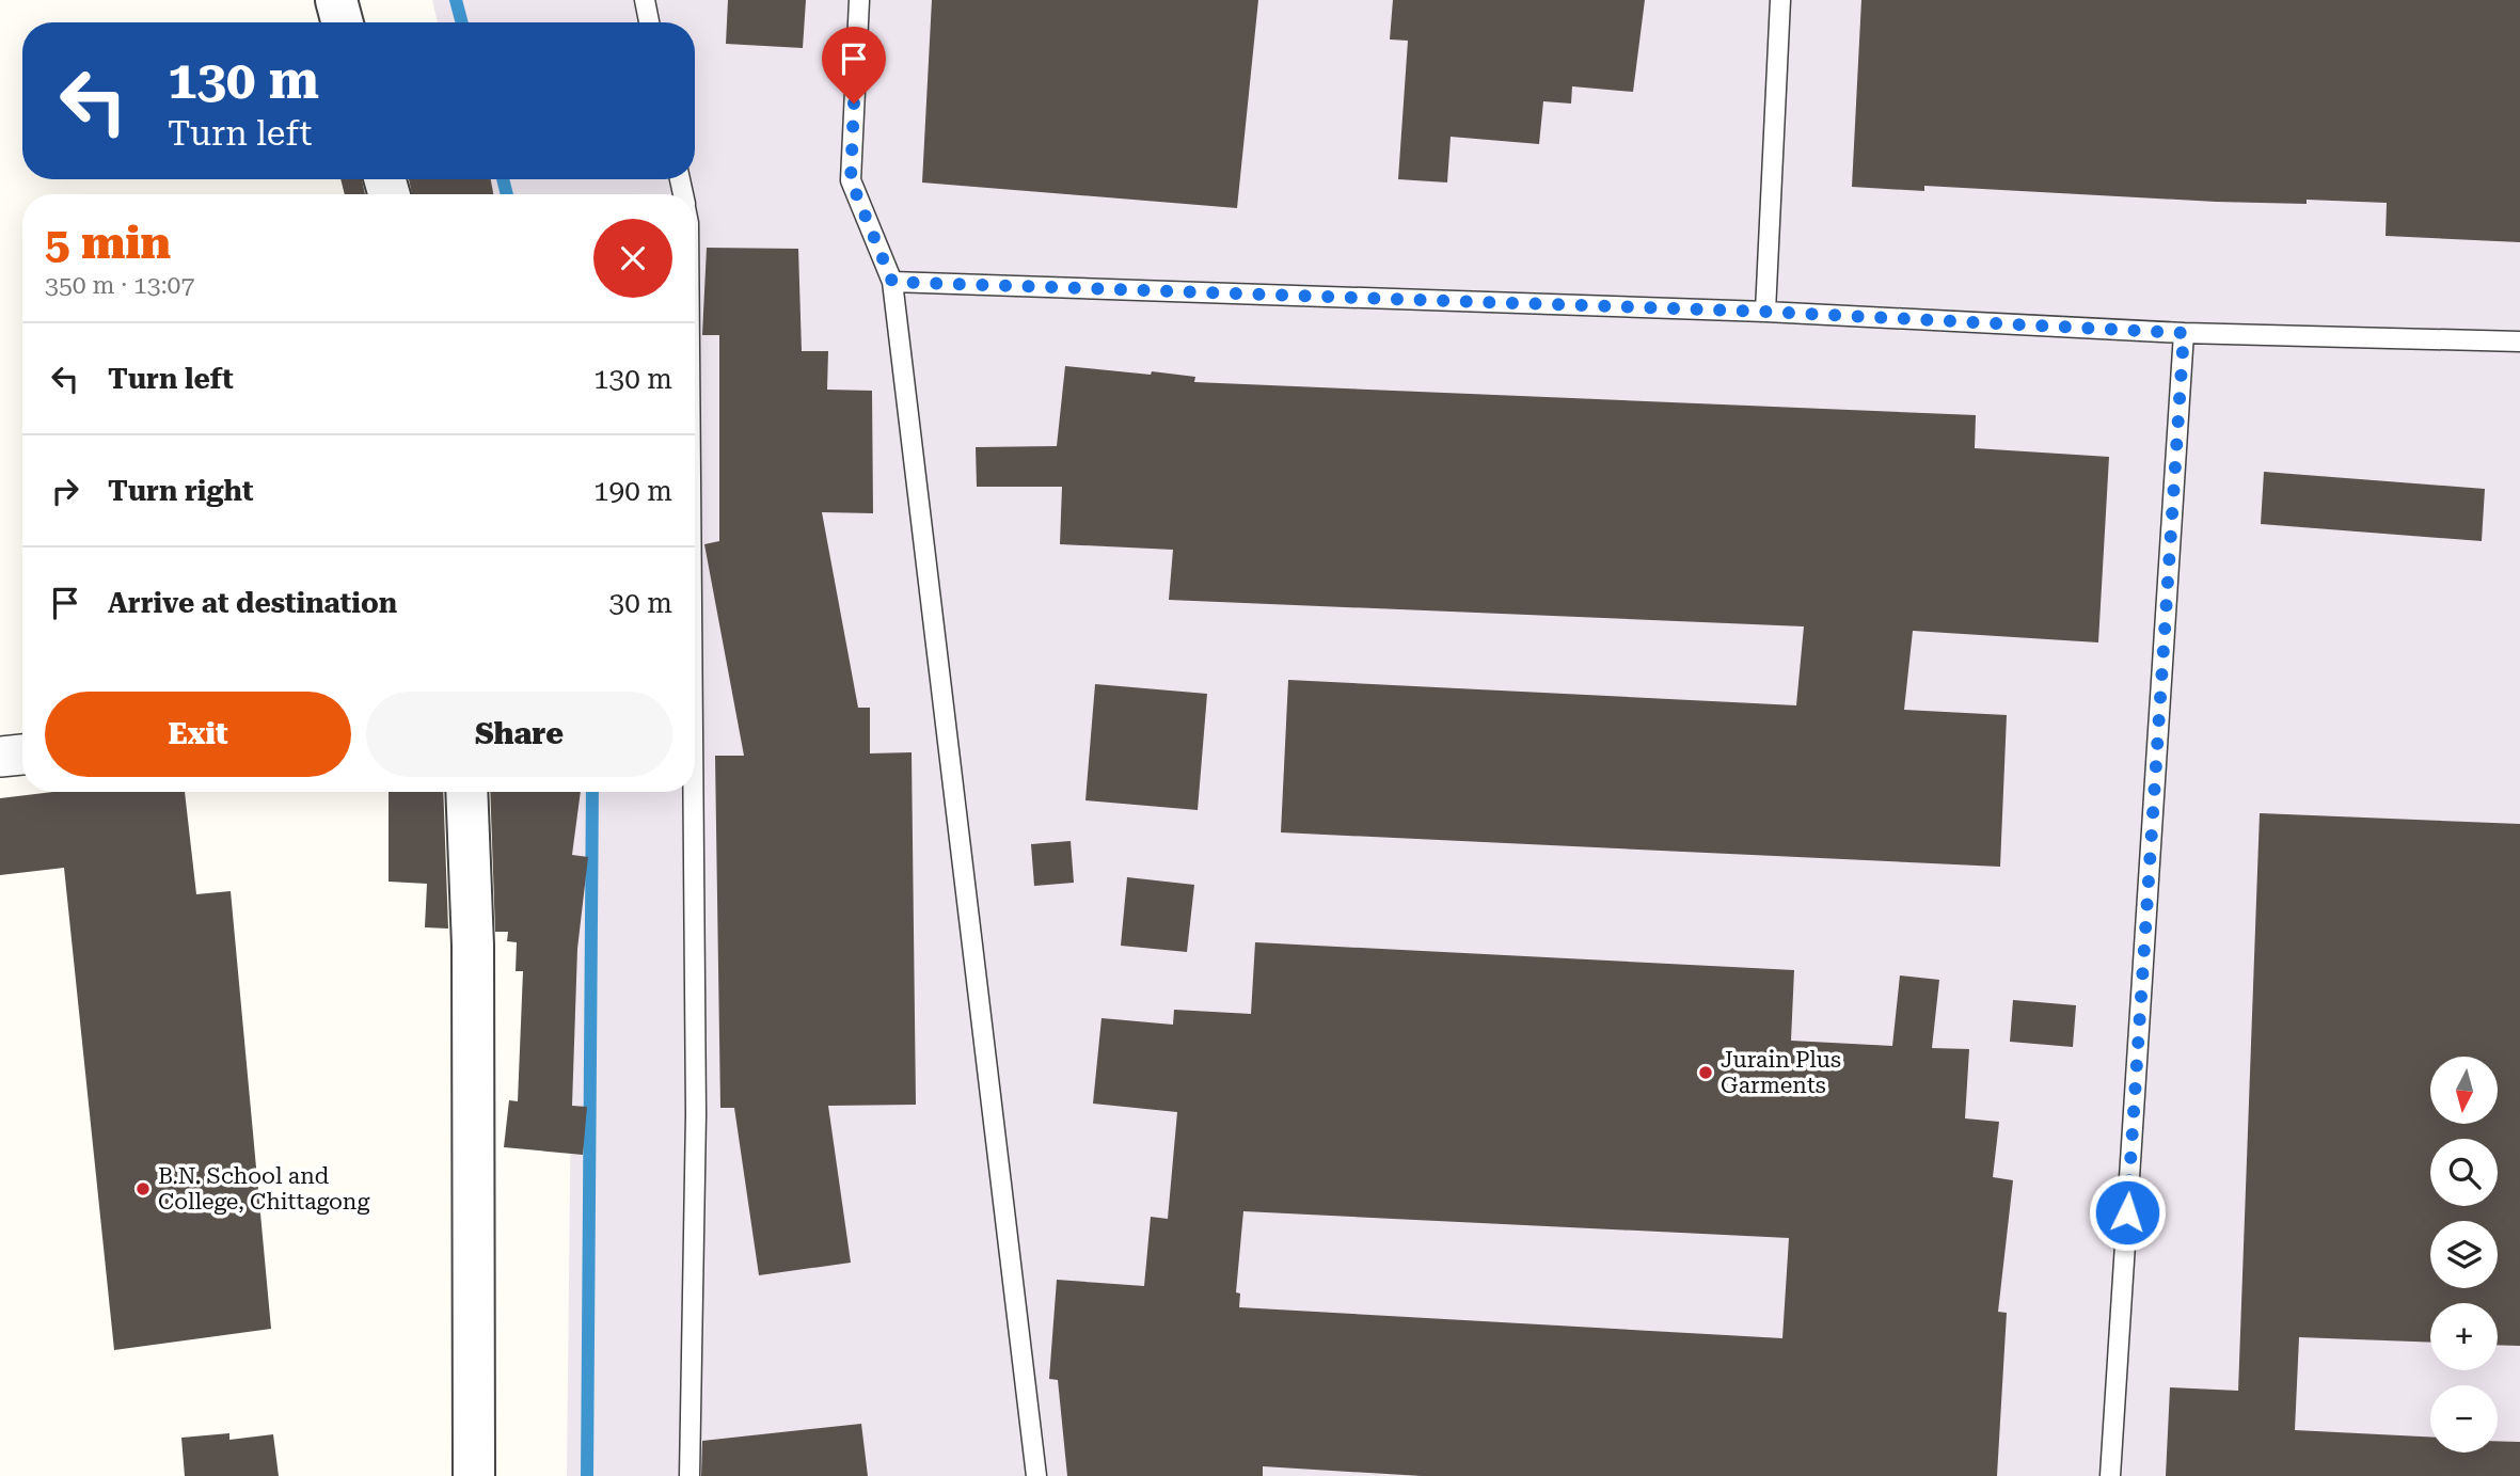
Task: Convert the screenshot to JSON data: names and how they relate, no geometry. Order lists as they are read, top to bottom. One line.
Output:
{"places":["Jurain Plus Garments","B.N. School and College, Chittagong"],"north":"bottom","page":{"turn":["130 m","Turn left"],"heading":["5 min","350 m · 13:07"],"list":[{"name":"Turn left","value":"130 m"},{"name":"Turn right","value":"190 m"},{"name":"Arrive at destination","value":"30 m"}],"buttons":["Exit","Share"],"map_buttons":["+","−"]}}
